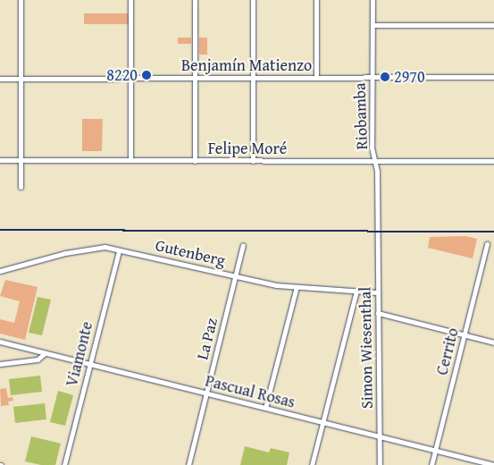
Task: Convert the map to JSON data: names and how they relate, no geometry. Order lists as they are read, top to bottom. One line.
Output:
{"streets":{"street":["Benjamín Matienzo","Riobamba","Felipe Moré","Gutenberg","La Paz","Simon Wiesenthal","Cerrito","Viamonte","Pascual Rosas"]},"crossings":[["Benjamín Matienzo","Riobamba"],["Riobamba","Felipe Moré"],["Riobamba","Simon Wiesenthal"],["Gutenberg","La Paz"],["Gutenberg","Simon Wiesenthal"],["Gutenberg","Viamonte"],["La Paz","Pascual Rosas"],["Simon Wiesenthal","Pascual Rosas"],["Cerrito","Pascual Rosas"],["Viamonte","Pascual Rosas"]],"places":["8220","2970"]}
